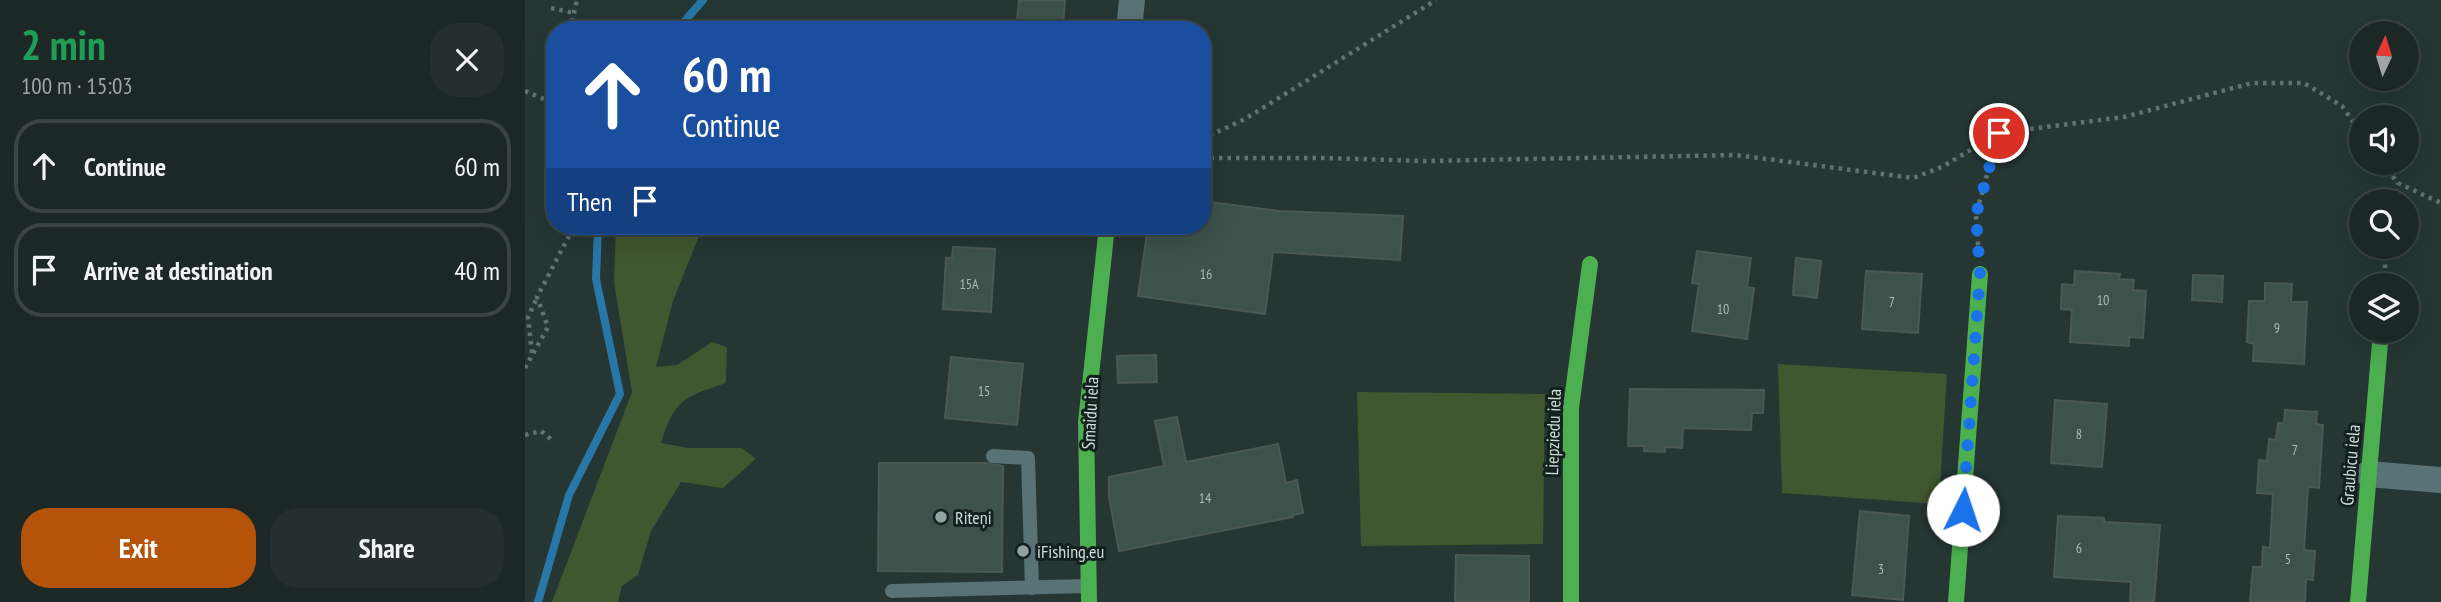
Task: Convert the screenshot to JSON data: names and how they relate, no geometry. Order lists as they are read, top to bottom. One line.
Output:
{"streets":{"street":["Smaidu iela","Liepziedu iela","Graubicu iela"]},"places":["Riteņi","iFishing.eu"],"house_numbers":["16","15A","10","7","10","9","15","8","7","14","6","5","3"],"north":"top","page":{"heading":["2 min","100 m · 15:03"],"turn":["60 m","Continue"],"list":[{"name":"Continue","value":"60 m"},{"name":"Arrive at destination","value":"40 m"}],"then":"Then","buttons":["Exit","Share"]}}
